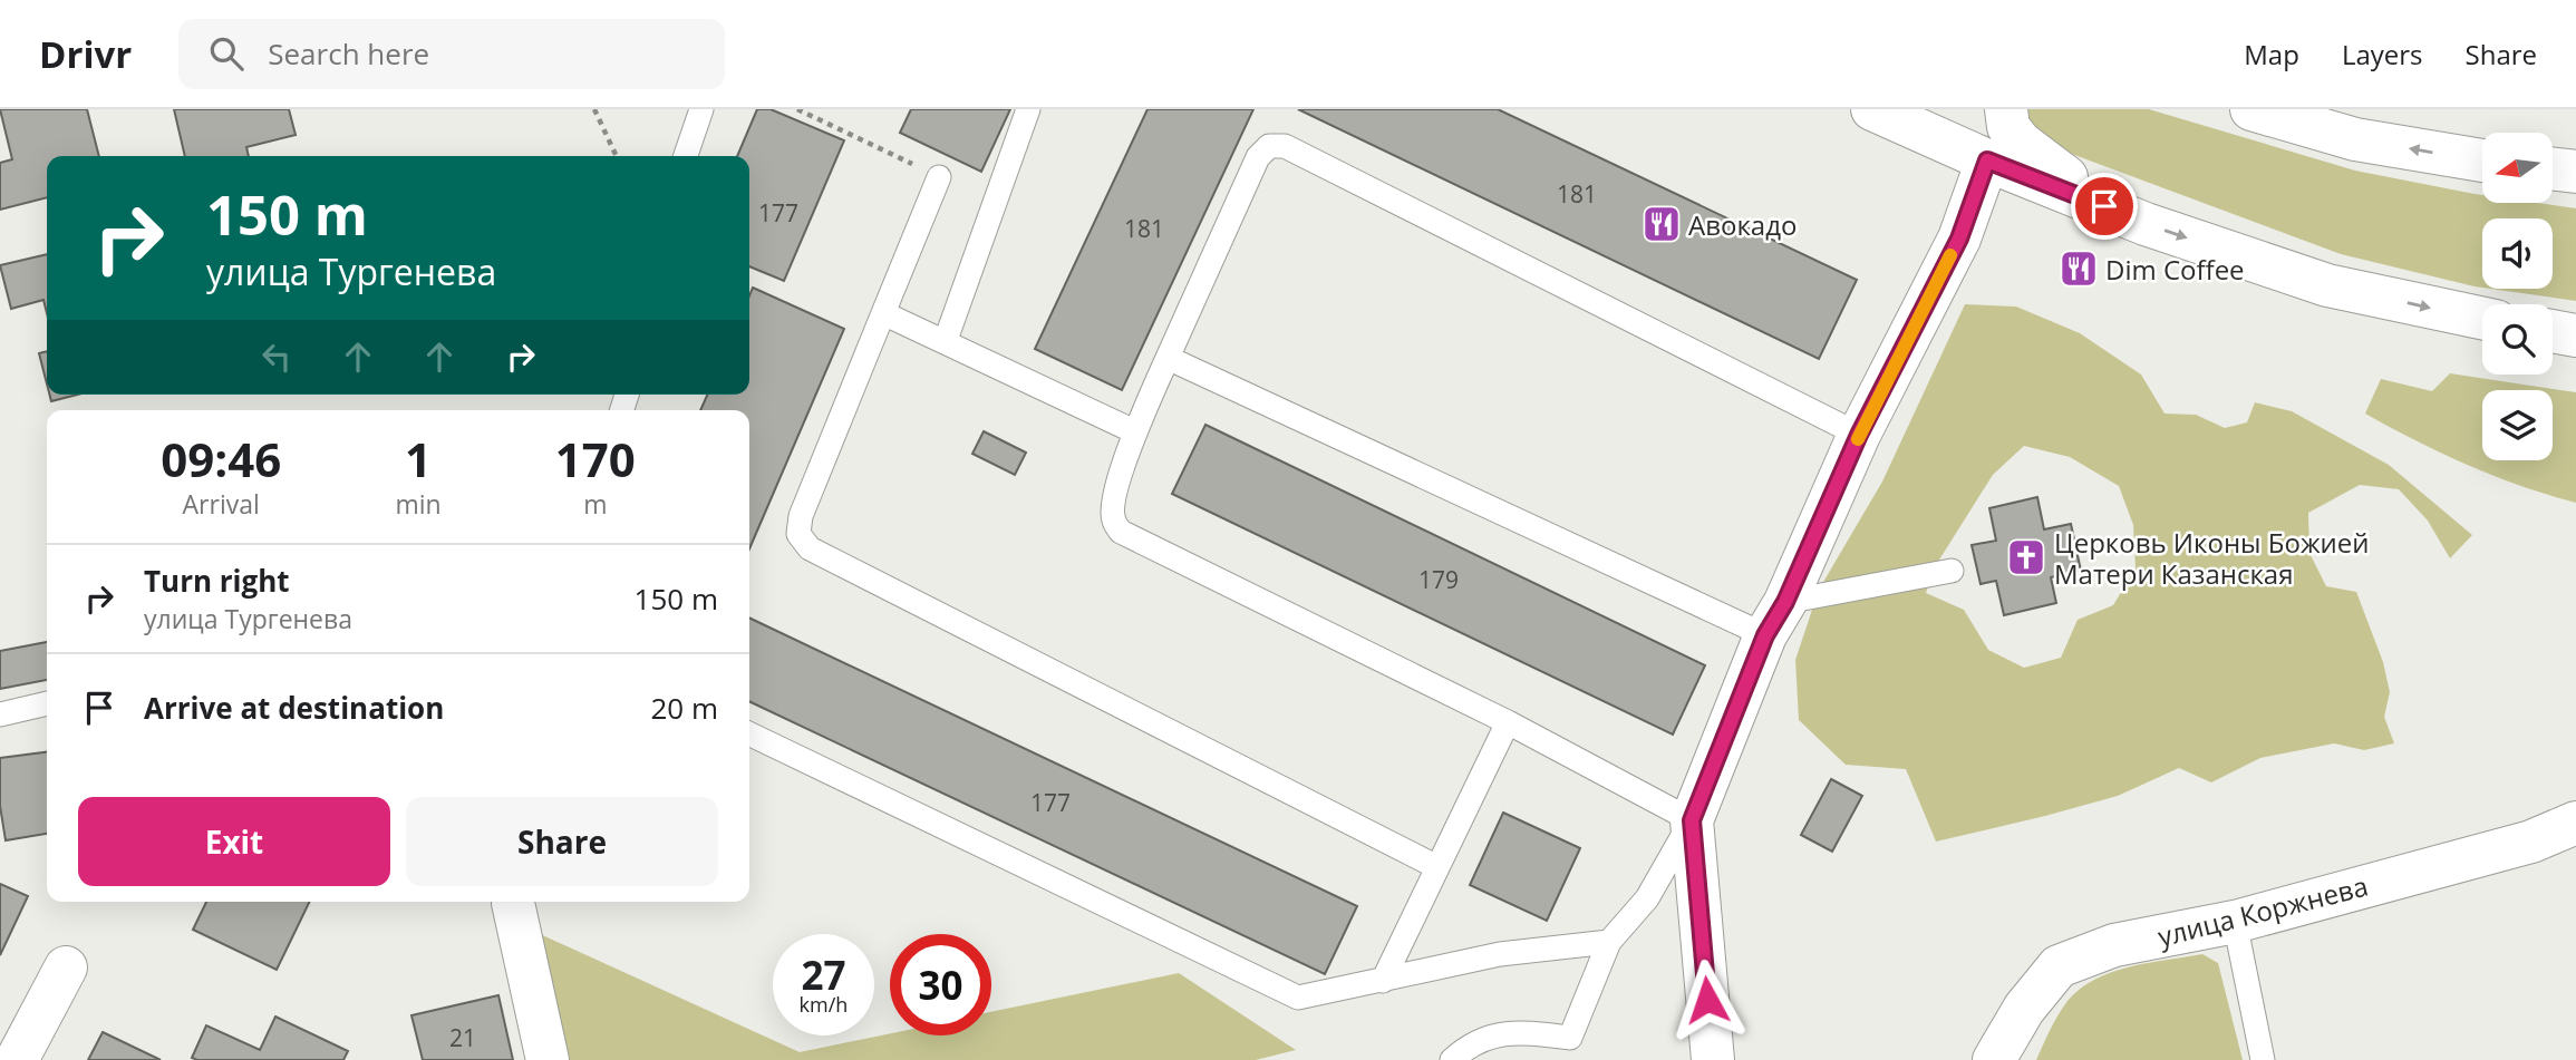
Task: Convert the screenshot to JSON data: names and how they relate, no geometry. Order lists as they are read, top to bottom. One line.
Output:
{"streets":{"street":["улица Коржнева"]},"places":{"restaurant":["Авокадо","Dim Coffee"],"church":["Церковь Иконы Божией Матери Казанская"]},"house_numbers":["181","177","181","179","177","21"],"north":"left","page":{"header":"Drivr","search":"Search here","nav":["Map","Layers","Share"],"turn":["150 m","улица Тургенева"],"eta":["09:46","Arrival","1","min","170","m"],"list":[{"name":"Turn right","note":"улица Тургенева","value":"150 m"},{"name":"Arrive at destination","value":"20 m"}],"buttons":["Exit","Share"],"speed":"27 km/h","limit":"30"}}
